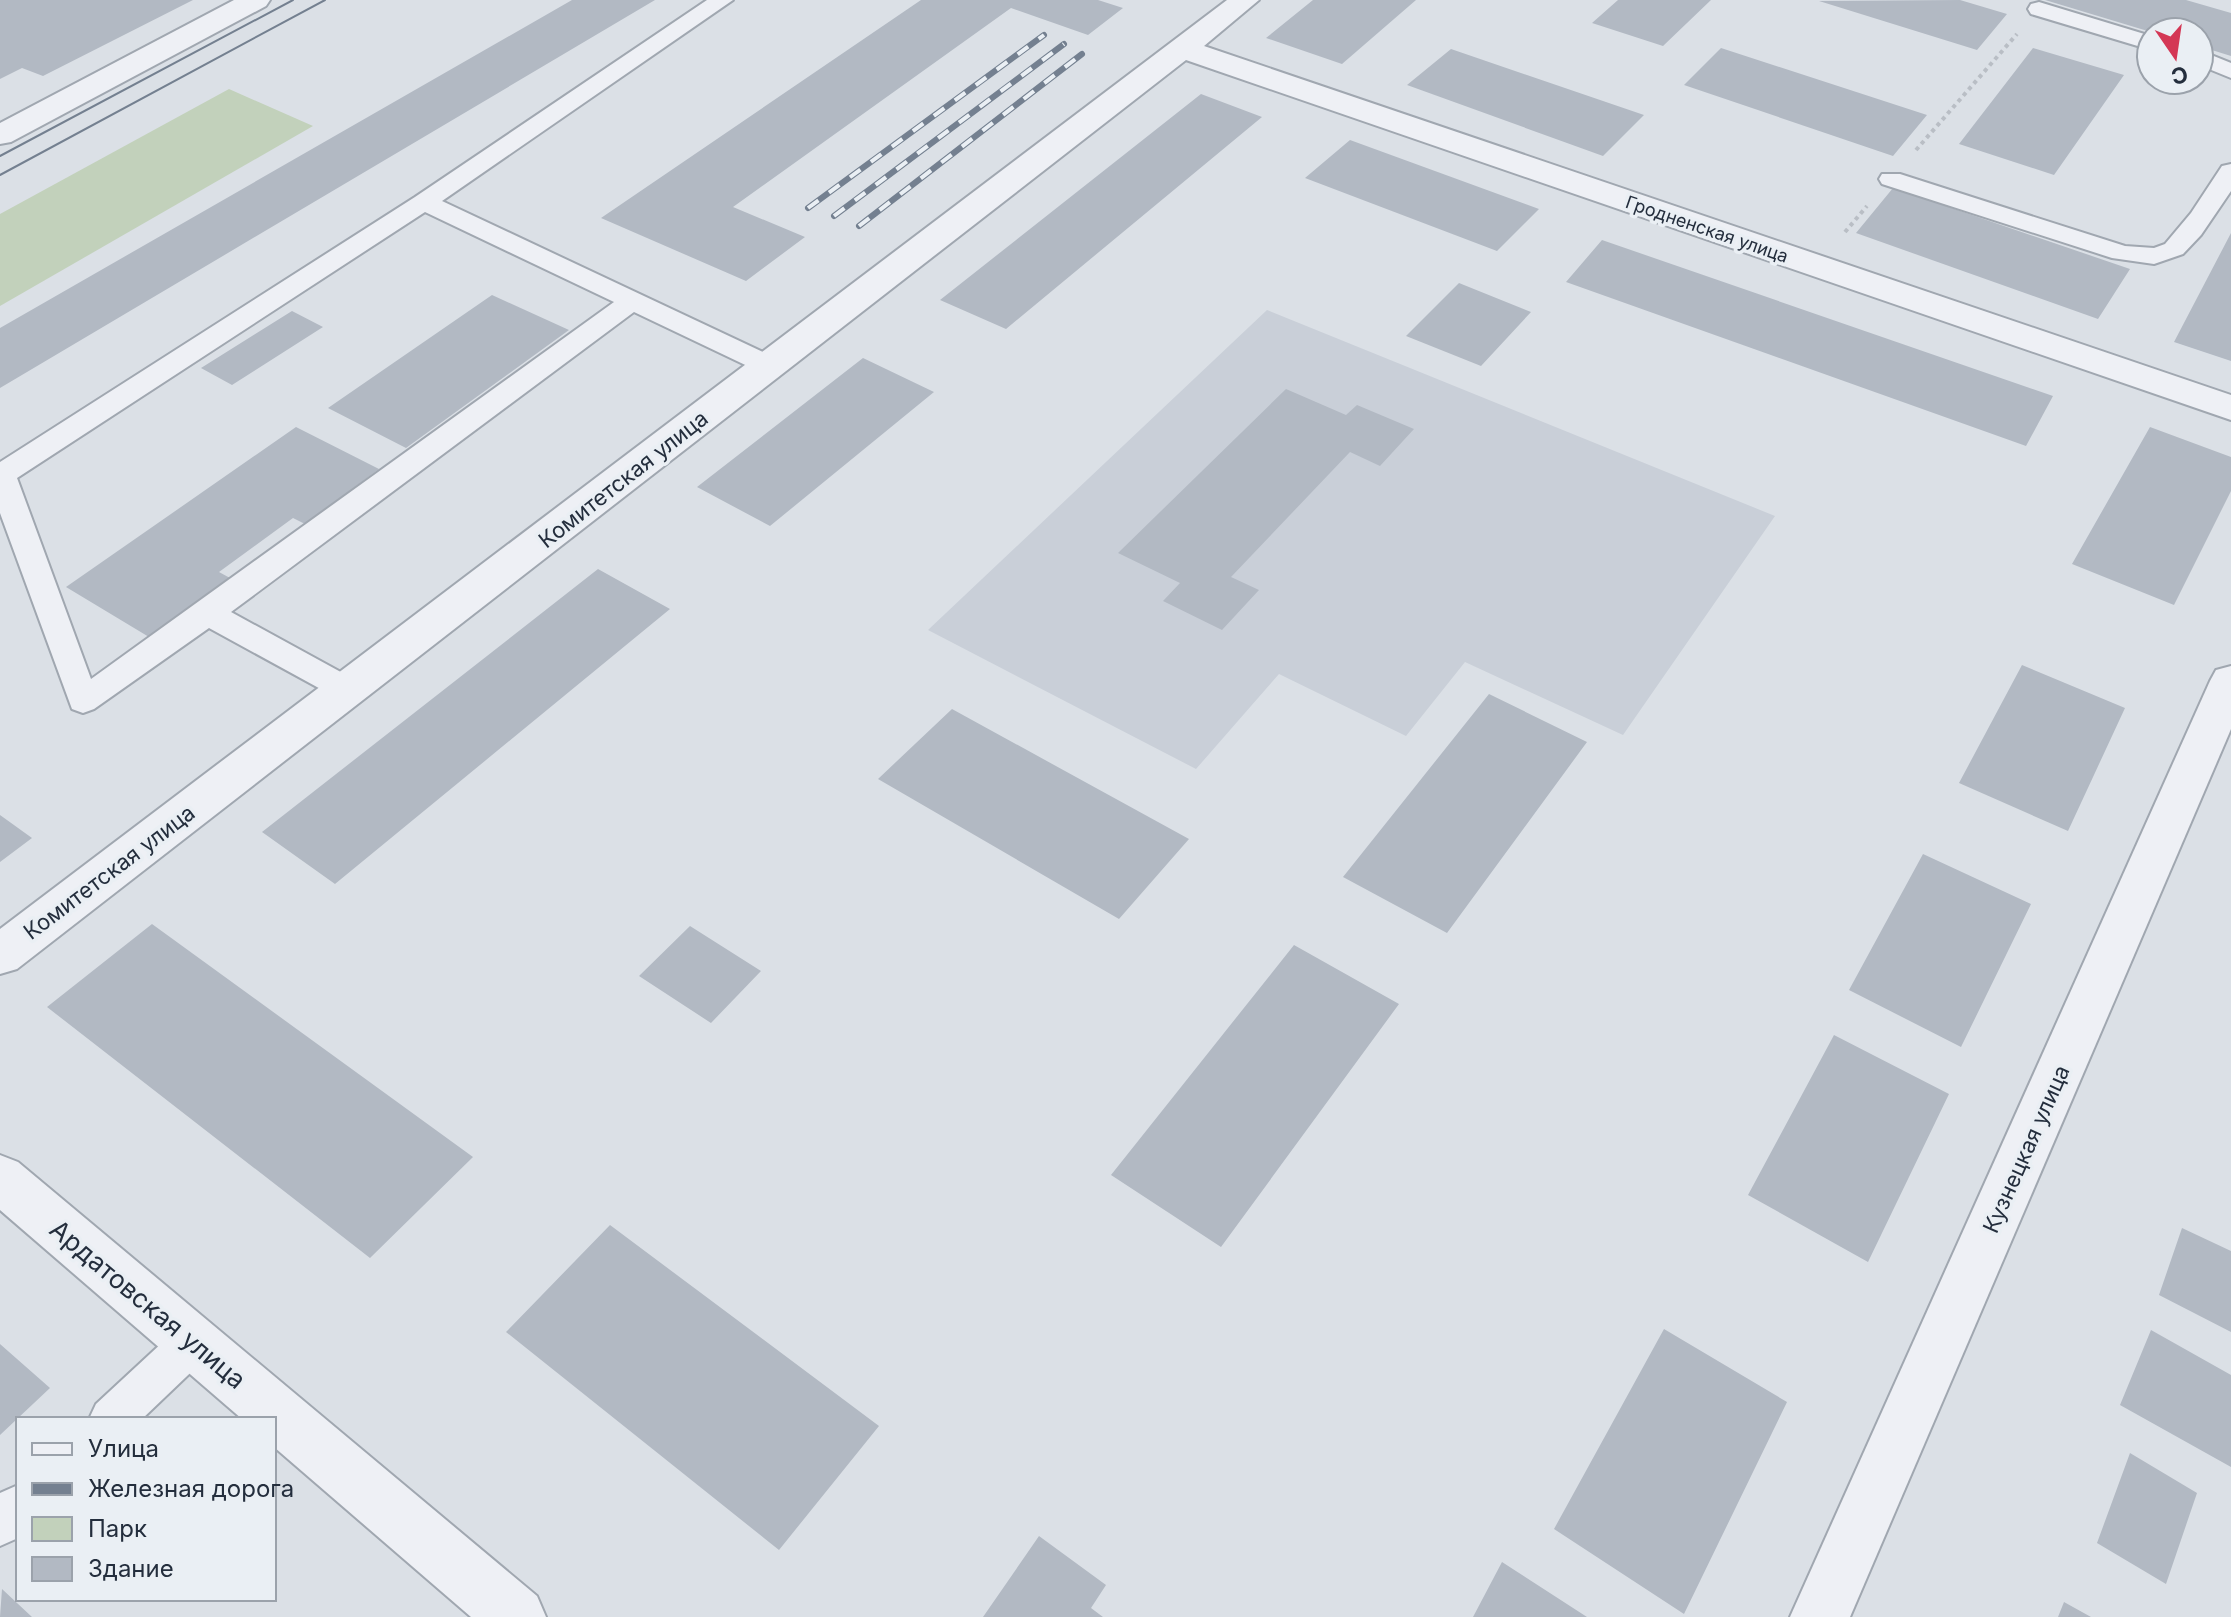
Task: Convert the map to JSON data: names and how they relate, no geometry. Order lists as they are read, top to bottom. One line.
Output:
{"streets":{"street":["Гродненская улица","Комитетская улица","Кузнецкая улица","Ардатовская улица"]},"crossings":[["Гродненская улица","Комитетская улица"]],"legend":["Улица","Железная дорога","Парк","Здание"],"north":"bottom"}
